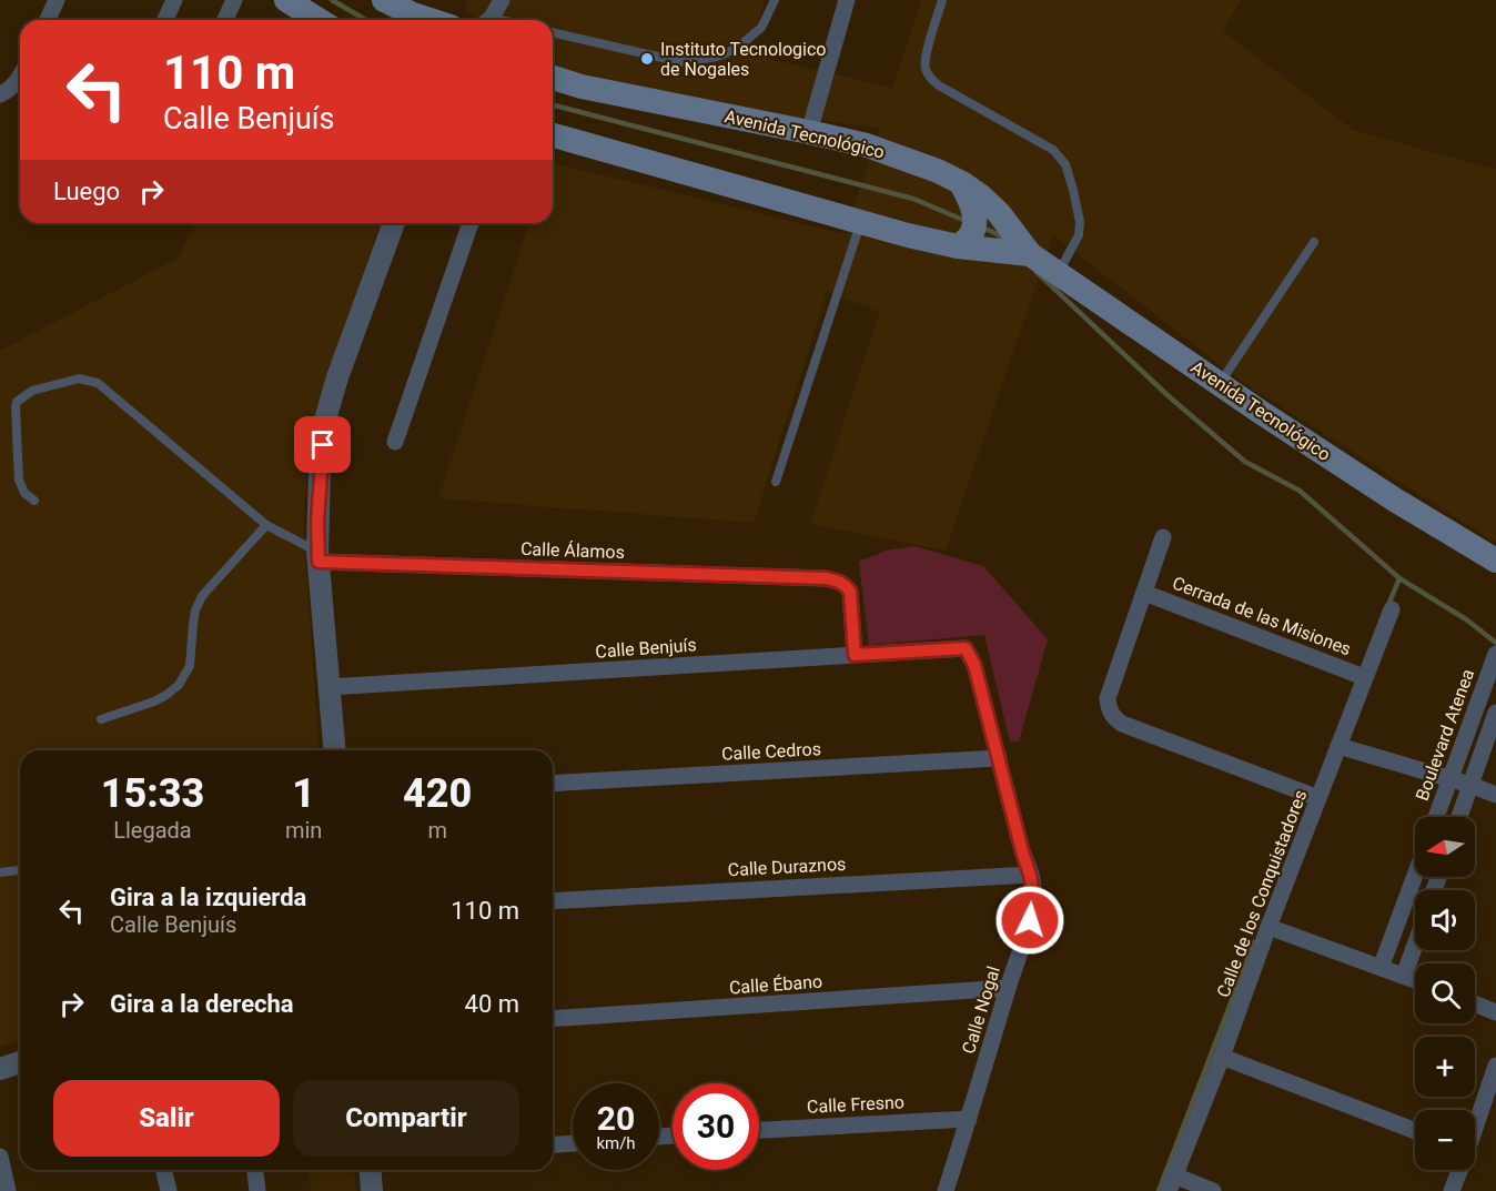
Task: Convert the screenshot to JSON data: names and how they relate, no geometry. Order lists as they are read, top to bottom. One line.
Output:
{"streets":{"main road":["Avenida Tecnológico"],"street":["Calle Álamos","Cerrada de las Misiones","Calle Benjuís","Boulevard Atenea","Calle Cedros","Calle Duraznos","Calle de los Conquistadores","Calle Ébano","Calle Nogal","Calle Fresno"]},"crossings":[["Calle Álamos","Calle Benjuís"],["Cerrada de las Misiones","Calle de los Conquistadores"],["Calle Benjuís","Calle Nogal"],["Calle Cedros","Calle Nogal"],["Calle Duraznos","Calle Nogal"],["Calle Ébano","Calle Nogal"],["Calle Nogal","Calle Fresno"]],"places":["Instituto Tecnologico de Nogales"],"north":"left","page":{"turn":["110 m","Calle Benjuís"],"then":"Luego","eta":["15:33","Llegada","1","min","420","m"],"map_buttons":["+","−"],"list":[{"name":"Gira a la izquierda","note":"Calle Benjuís","value":"110 m"},{"name":"Gira a la derecha","value":"40 m"}],"buttons":["Salir","Compartir"],"speed":"20 km/h","limit":"30"}}
